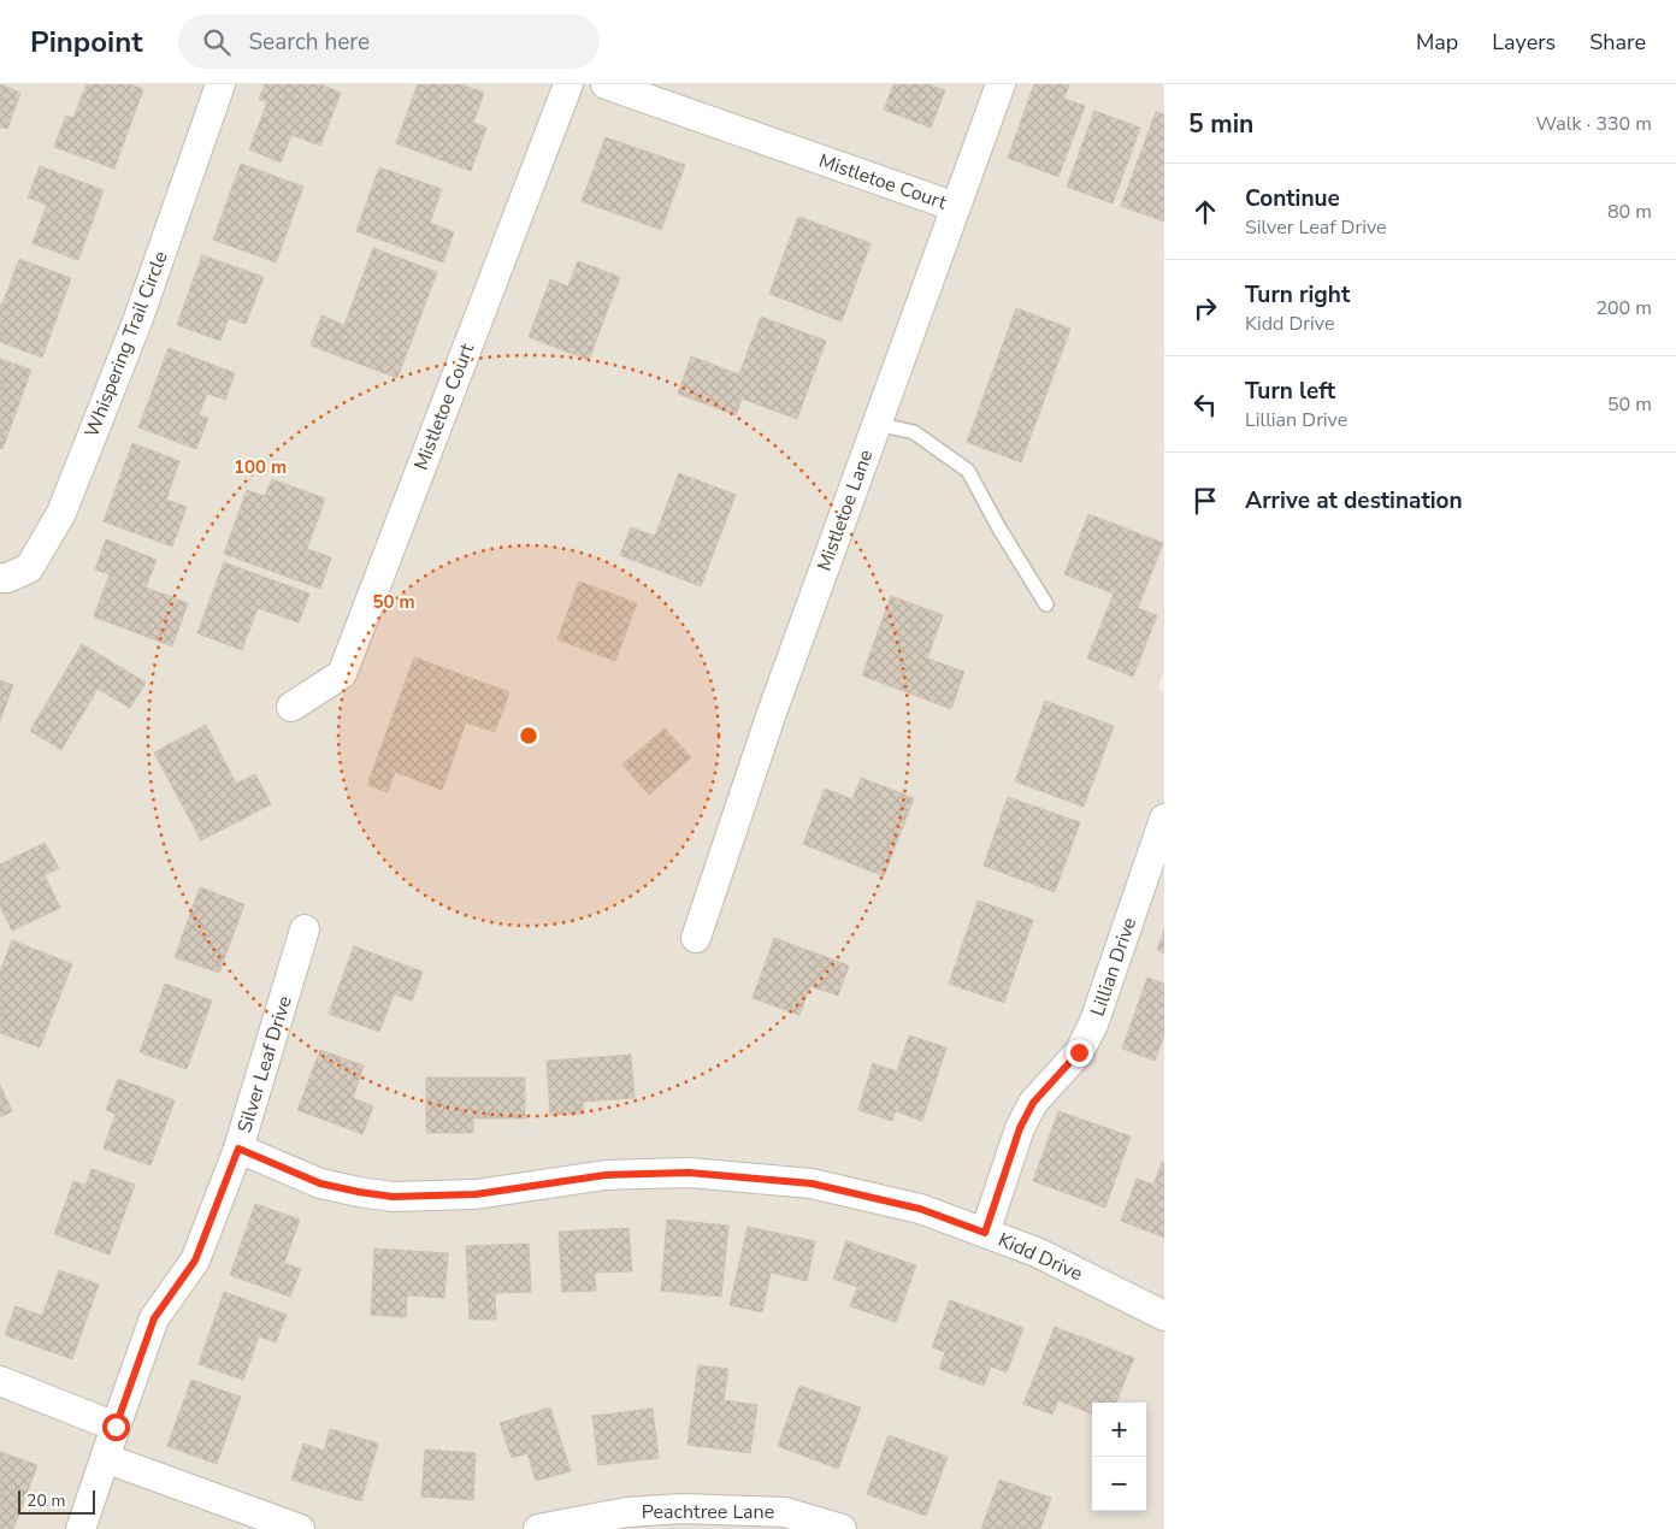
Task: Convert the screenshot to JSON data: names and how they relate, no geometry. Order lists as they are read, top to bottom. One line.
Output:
{"streets":{"street":["Mistletoe Court","Whispering Trail Circle","Mistletoe Lane","Lillian Drive","Silver Leaf Drive","Kidd Drive","Peachtree Lane"]},"crossings":[["Mistletoe Court","Mistletoe Lane"],["Lillian Drive","Kidd Drive"],["Silver Leaf Drive","Kidd Drive"]],"scale_bar":"20 m","page":{"header":"Pinpoint","search":"Search here","nav":["Map","Layers","Share"],"heading":["5 min","Walk · 330 m"],"list":[["Continue","Silver Leaf Drive","80 m"],["Turn right","Kidd Drive","200 m"],["Turn left","Lillian Drive","50 m"],"Arrive at destination"],"map_buttons":["+","−"],"scale":"20 m"},"rings":["100 m","50 m"]}
